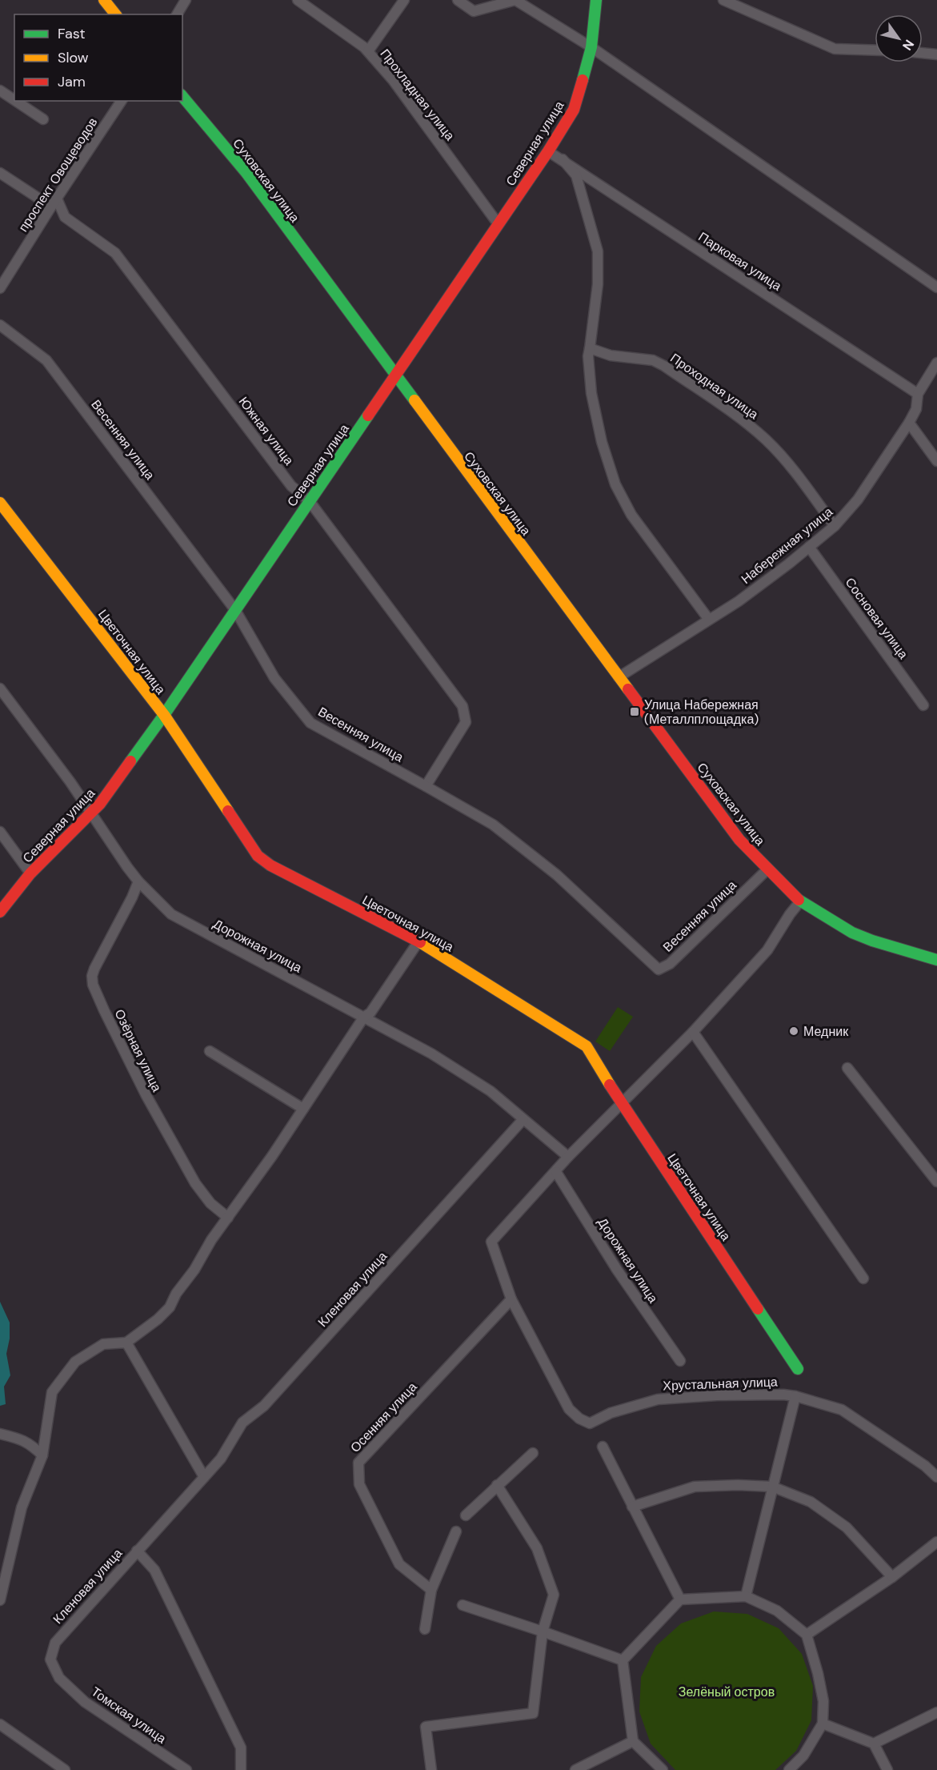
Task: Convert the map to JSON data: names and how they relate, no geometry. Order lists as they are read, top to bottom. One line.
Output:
{"streets":{"street":["Прохладная улица","Северная улица","проспект Овощеводов","Суховская улица","Парковая улица","Проходная улица","Южная улица","Весенняя улица","Набережная улица","Сосновая улица","Цветочная улица","Дорожная улица","Озёрная улица","Кленовая улица","Хрустальная улица","Осенняя улица","Томская улица"]},"crossings":[["Прохладная улица","Северная улица"],["Северная улица","Суховская улица"],["Северная улица","Парковая улица"],["Северная улица","Южная улица"],["Северная улица","Весенняя улица"],["Северная улица","Цветочная улица"],["Северная улица","Дорожная улица"],["проспект Овощеводов","Южная улица"],["Суховская улица","Весенняя улица"],["Суховская улица","Набережная улица"],["Парковая улица","Набережная улица"],["Проходная улица","Набережная улица"],["Южная улица","Весенняя улица"],["Набережная улица","Сосновая улица"],["Дорожная улица","Озёрная улица"],["Дорожная улица","Кленовая улица"],["Кленовая улица","Томская улица"],["Хрустальная улица","Осенняя улица"]],"parks":["Зелёный остров"],"places":{"transit":["Улица Набережная (Металлплощадка)"],"other":["Медник"]},"legend":["Fast","Slow","Jam"],"north":"bottom right"}
